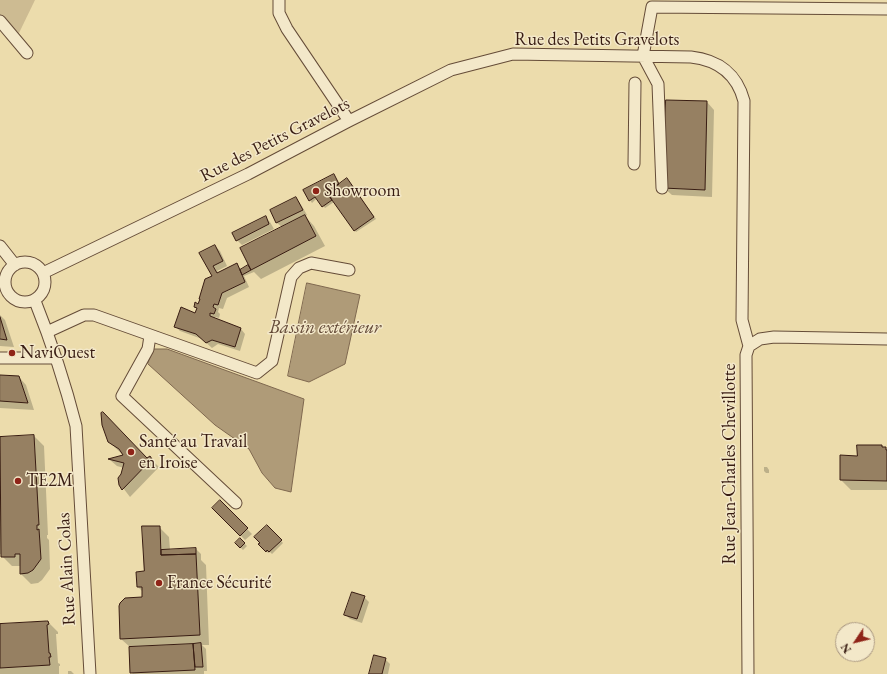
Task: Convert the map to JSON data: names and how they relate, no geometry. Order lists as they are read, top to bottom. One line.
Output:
{"streets":{"street":["Rue des Petits Gravelots","Rue Jean-Charles Chevillotte","Rue Alain Colas"]},"crossings":[["Rue des Petits Gravelots","Rue Jean-Charles Chevillotte"],["Rue des Petits Gravelots","Rue Alain Colas"]],"water":["Bassin extérieur"],"places":["Showroom","NaviOuest","Santé au Travail en Iroise","TE2M","France Sécurité"],"north":"bottom left"}
